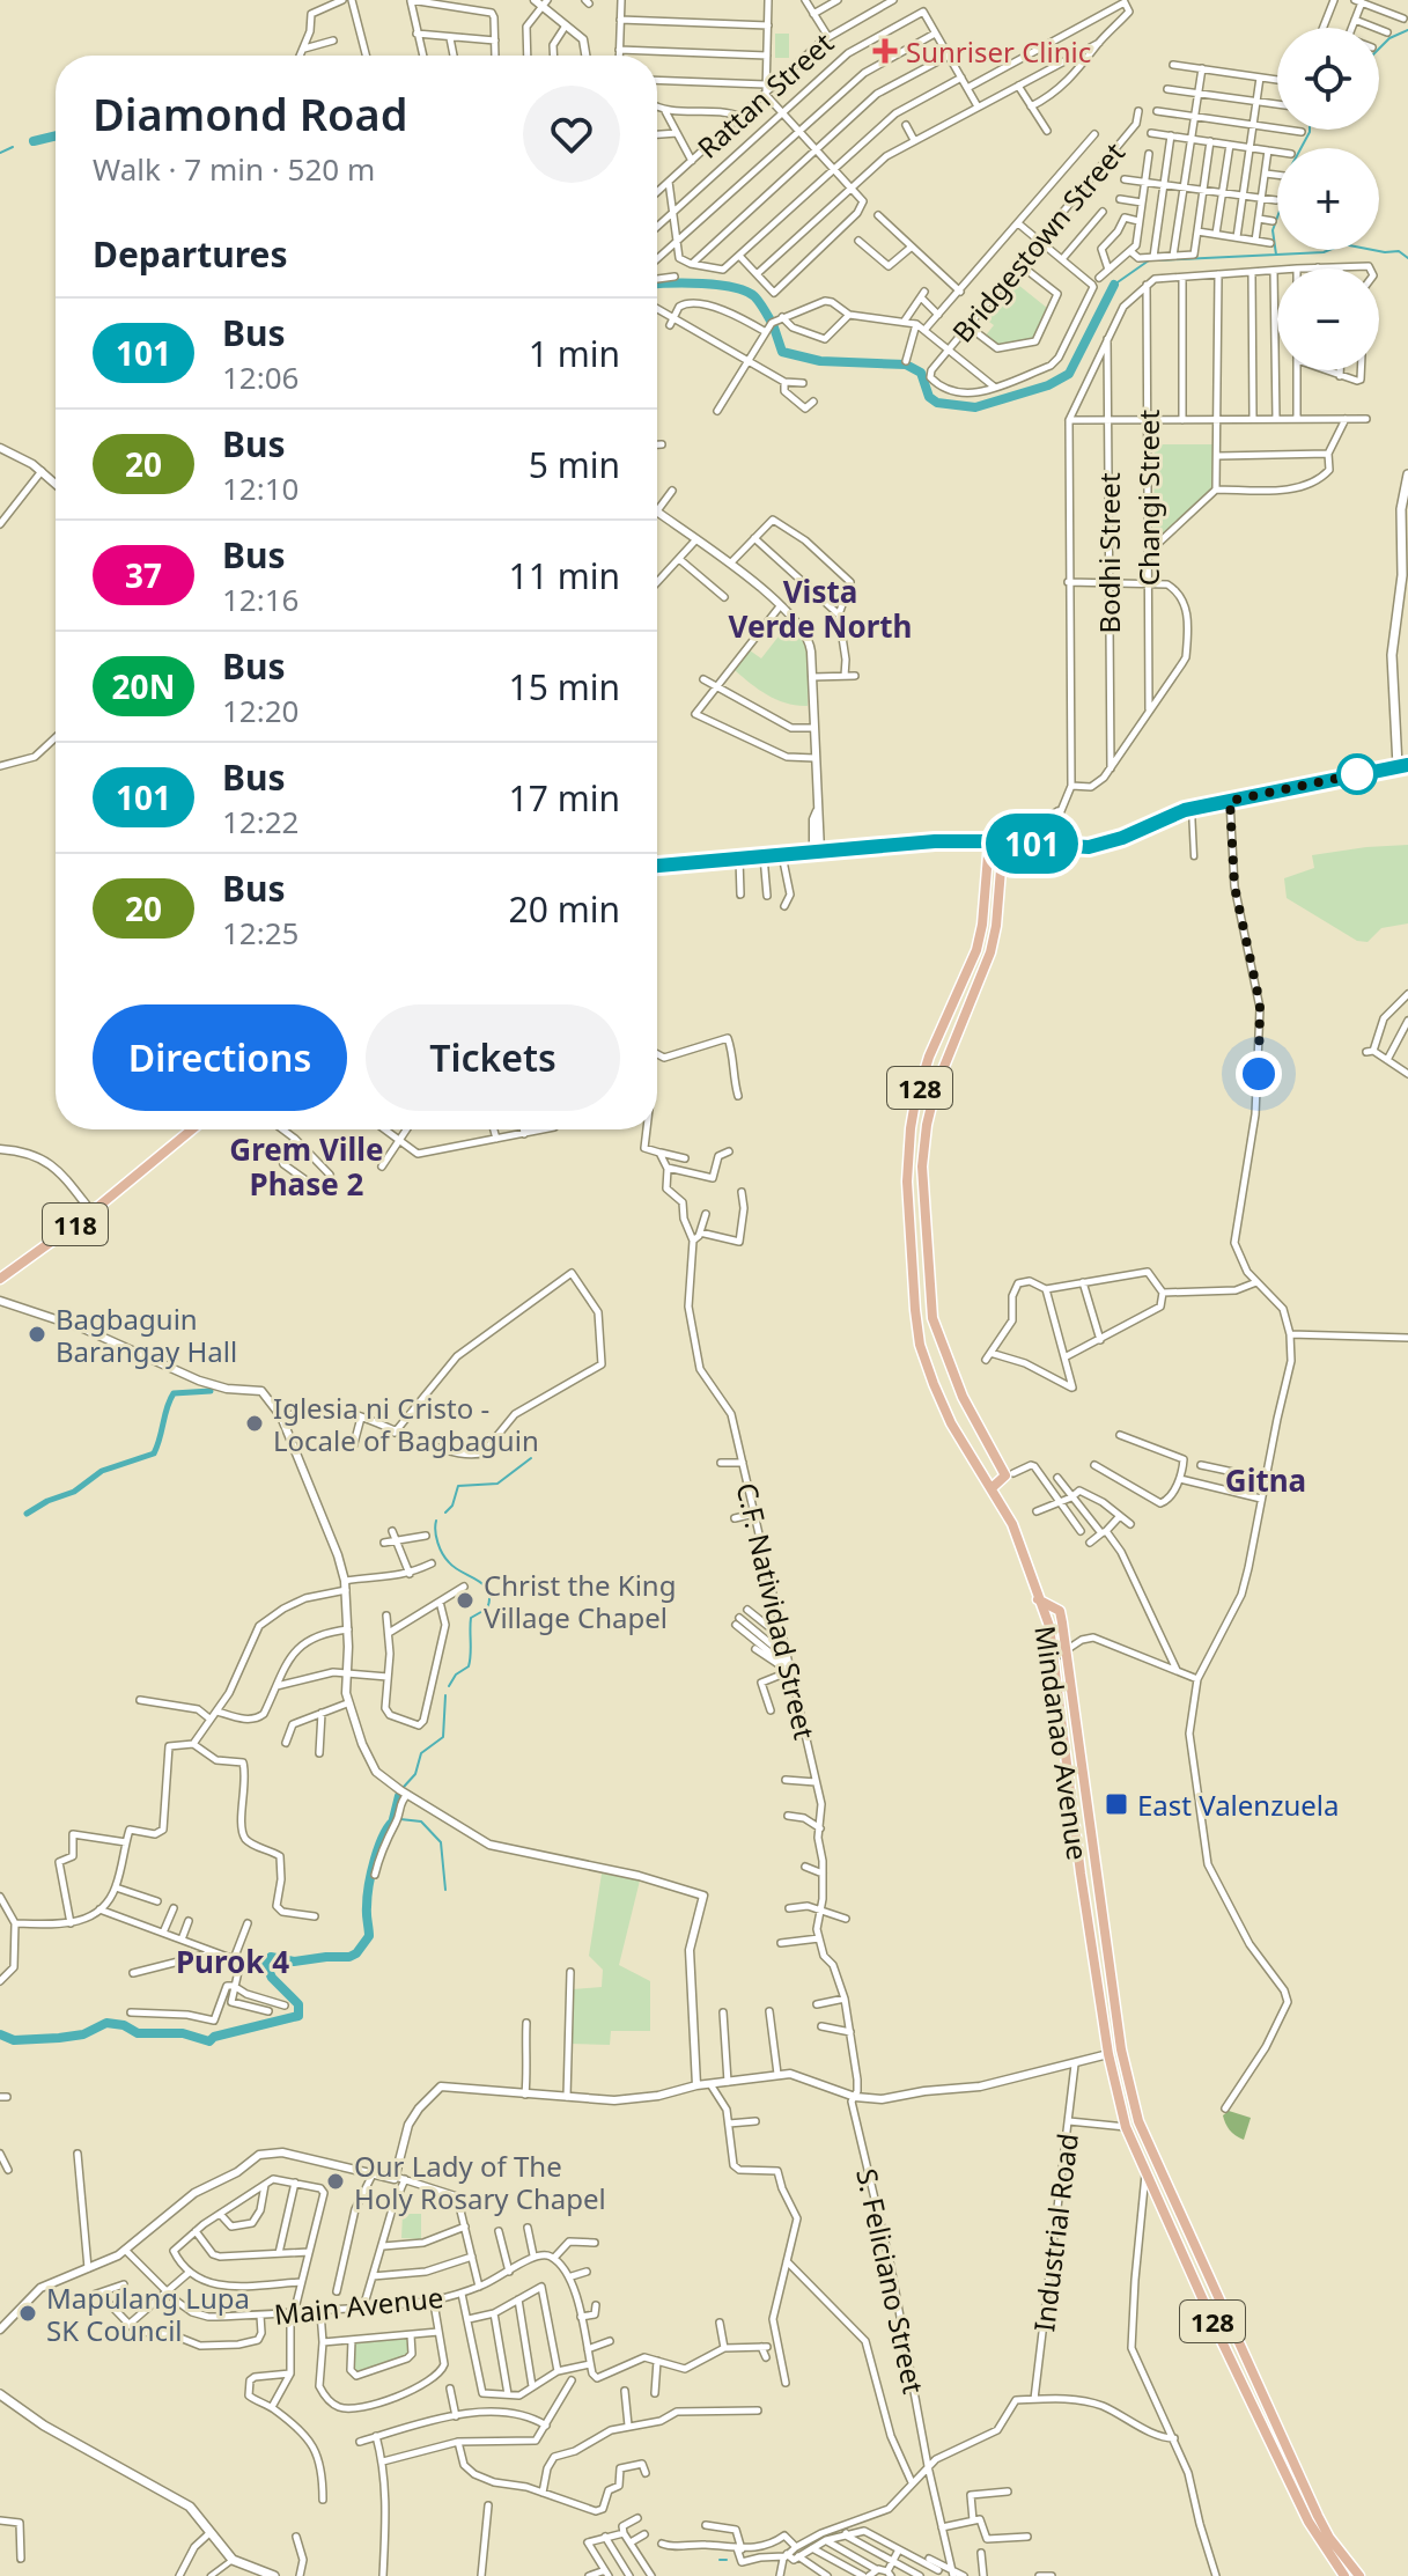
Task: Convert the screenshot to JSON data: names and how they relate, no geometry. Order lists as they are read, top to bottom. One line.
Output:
{"streets":{"main road":["128","118","Mindanao Avenue"],"street":["Rattan Street","Bridgestown Street","Changi Street","Bodhi Street","C.F. Natividad Street","Industrial Road","S. Feliciano Street","Main Avenue"]},"crossings":[["C.F. Natividad Street","S. Feliciano Street"]],"districts":["Vista Verde North","Grem Ville Phase 2","Gitna","Purok 4"],"places":{"health":["Sunriser Clinic"],"other":["Bagbaguin Barangay Hall","Iglesia ni Cristo - Locale of Bagbaguin","Christ the King Village Chapel","Our Lady of The Holy Rosary Chapel","Mapulang Lupa SK Council"],"transit":["East Valenzuela"]},"lines":["bus line 101"],"page":{"on_map":"101","map_buttons":["+","−"],"heading":[["Diamond Road","Walk · 7 min · 520 m"],"Departures"],"list":[{"mark":"101","name":"Bus","note":"12:06","value":"1 min"},{"mark":"20","name":"Bus","note":"12:10","value":"5 min"},{"mark":"37","name":"Bus","note":"12:16","value":"11 min"},{"mark":"20N","name":"Bus","note":"12:20","value":"15 min"},{"mark":"101","name":"Bus","note":"12:22","value":"17 min"},{"mark":"20","name":"Bus","note":"12:25","value":"20 min"}],"buttons":["Directions","Tickets"]}}
